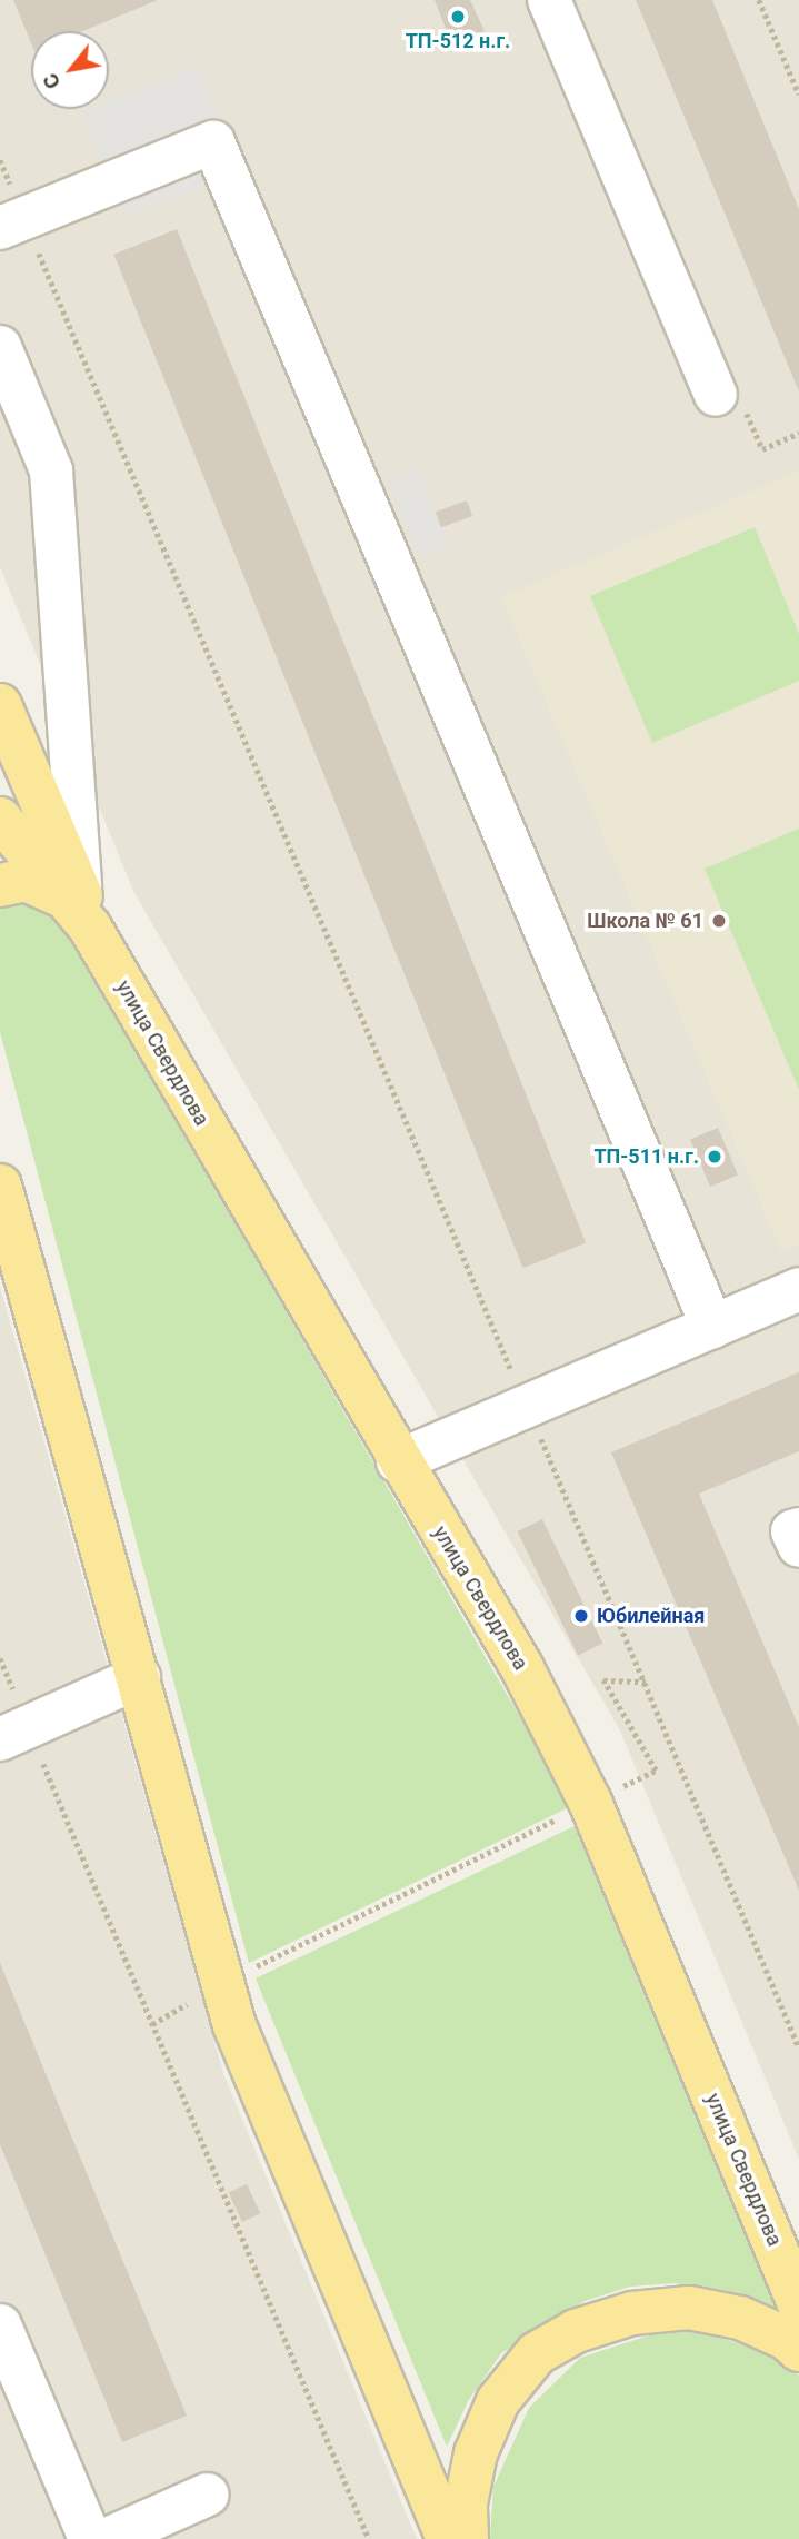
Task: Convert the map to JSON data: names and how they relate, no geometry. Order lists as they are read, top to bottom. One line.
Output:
{"streets":{"main road":["улица Свердлова"]},"places":["ТП-512 н.г.","Школа № 61","ТП-511 н.г.","Юбилейная"],"north":"bottom left"}
